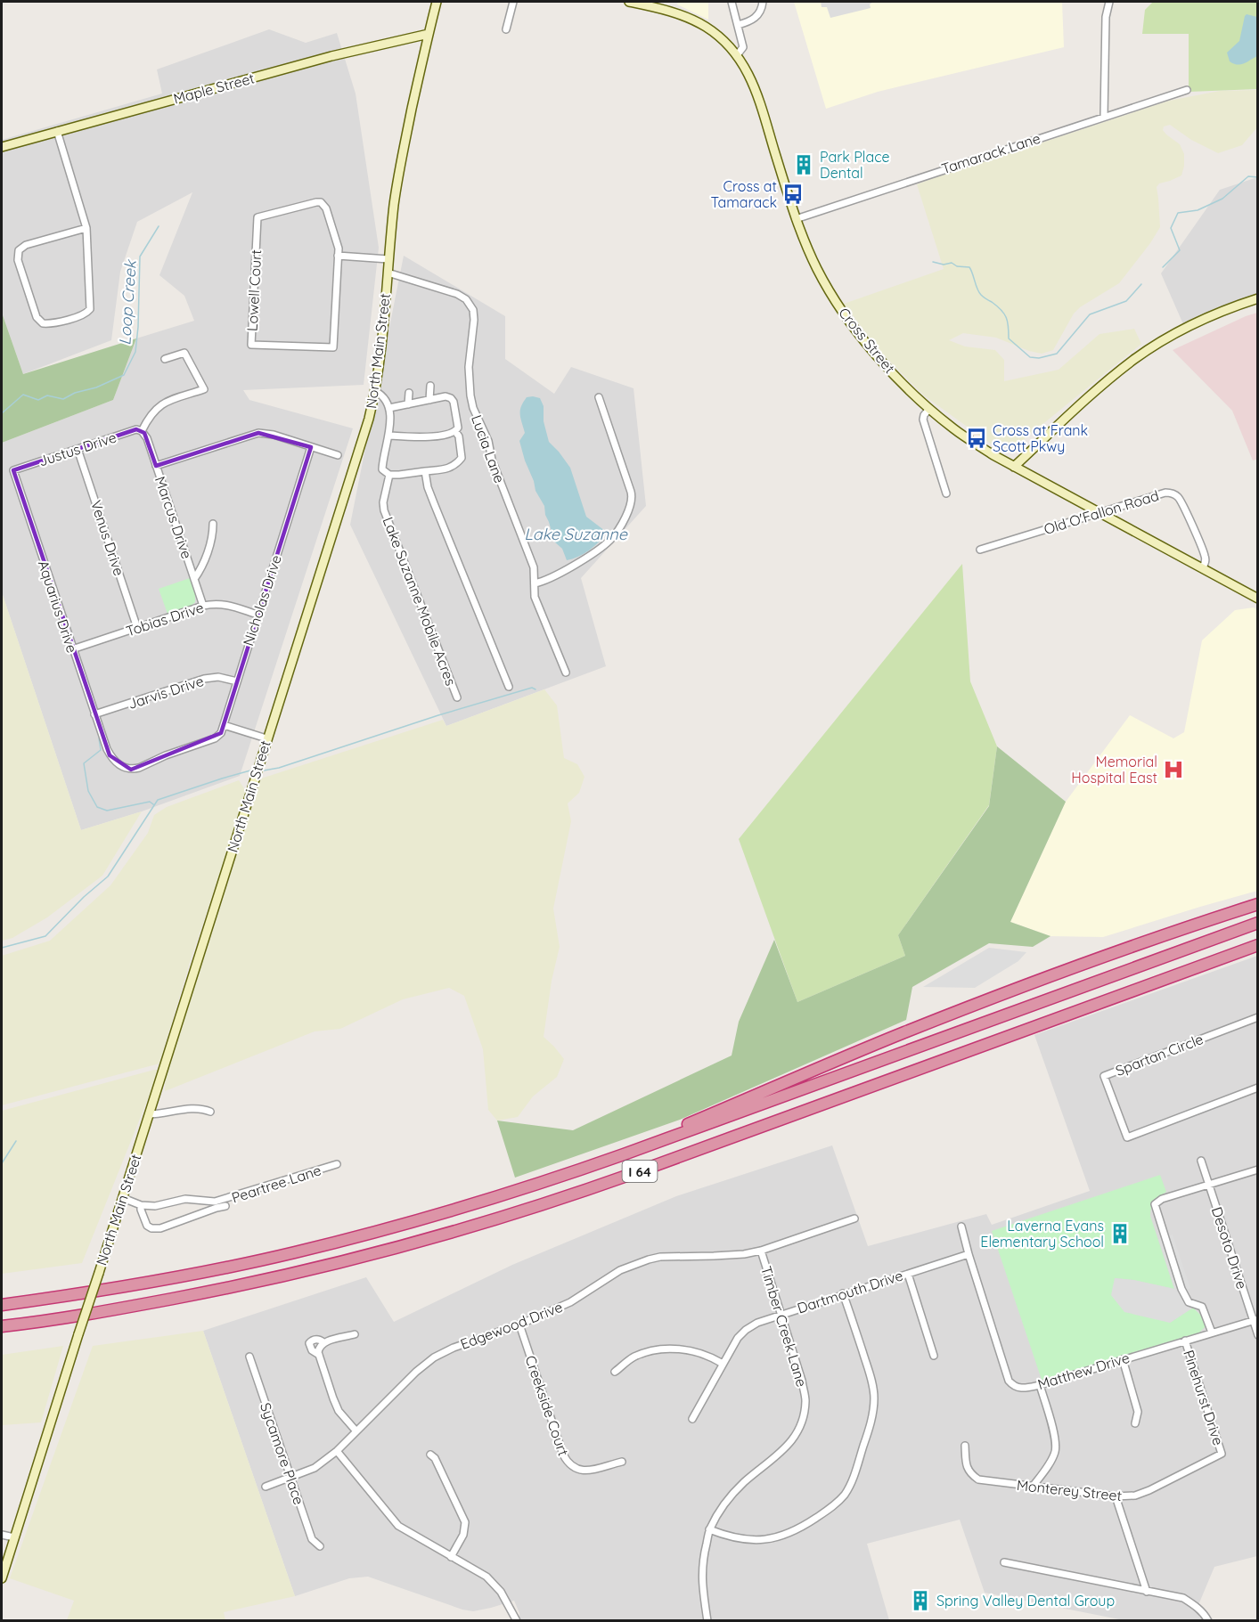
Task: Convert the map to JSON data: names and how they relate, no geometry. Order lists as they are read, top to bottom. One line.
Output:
{"streets":{"highway":["I 64"],"main road":["Maple Street","Cross Street","North Main Street"],"street":["Tamarack Lane","Lowell Court","Justus Drive","Lucia Lane","Old O'Fallon Road","Marcus Drive","Venus Drive","Nicholas Drive","Lake Suzanne Mobile Acres","Aquarius Drive","Tobias Drive","Jarvis Drive","Spartan Circle","Peartree Lane","Desoto Drive","Dartmouth Drive","Edgewood Drive","Timber Creek Lane","Matthew Drive","Pinehurst Drive","Creekside Court","Sycamore Place","Monterey Street"]},"crossings":[["Maple Street","North Main Street"],["Tamarack Lane","Cross Street"],["Cross Street","Old O'Fallon Road"],["North Main Street","Lucia Lane"],["Justus Drive","Marcus Drive"],["Justus Drive","Venus Drive"],["Justus Drive","Aquarius Drive"],["Marcus Drive","Tobias Drive"],["Venus Drive","Tobias Drive"],["Nicholas Drive","Aquarius Drive"],["Nicholas Drive","Tobias Drive"],["Nicholas Drive","Jarvis Drive"],["Aquarius Drive","Tobias Drive"],["Aquarius Drive","Jarvis Drive"],["Desoto Drive","Matthew Drive"],["Dartmouth Drive","Timber Creek Lane"],["Dartmouth Drive","Matthew Drive"],["Edgewood Drive","Timber Creek Lane"],["Edgewood Drive","Creekside Court"],["Edgewood Drive","Sycamore Place"],["Matthew Drive","Pinehurst Drive"],["Pinehurst Drive","Monterey Street"]],"water":["Loop Creek","Lake Suzanne"],"places":{"building":["Park Place Dental","Laverna Evans Elementary School","Spring Valley Dental Group"],"bus stop":["Cross at Tamarack","Cross at Frank Scott Pkwy"],"hospital":["Memorial Hospital East"]}}
